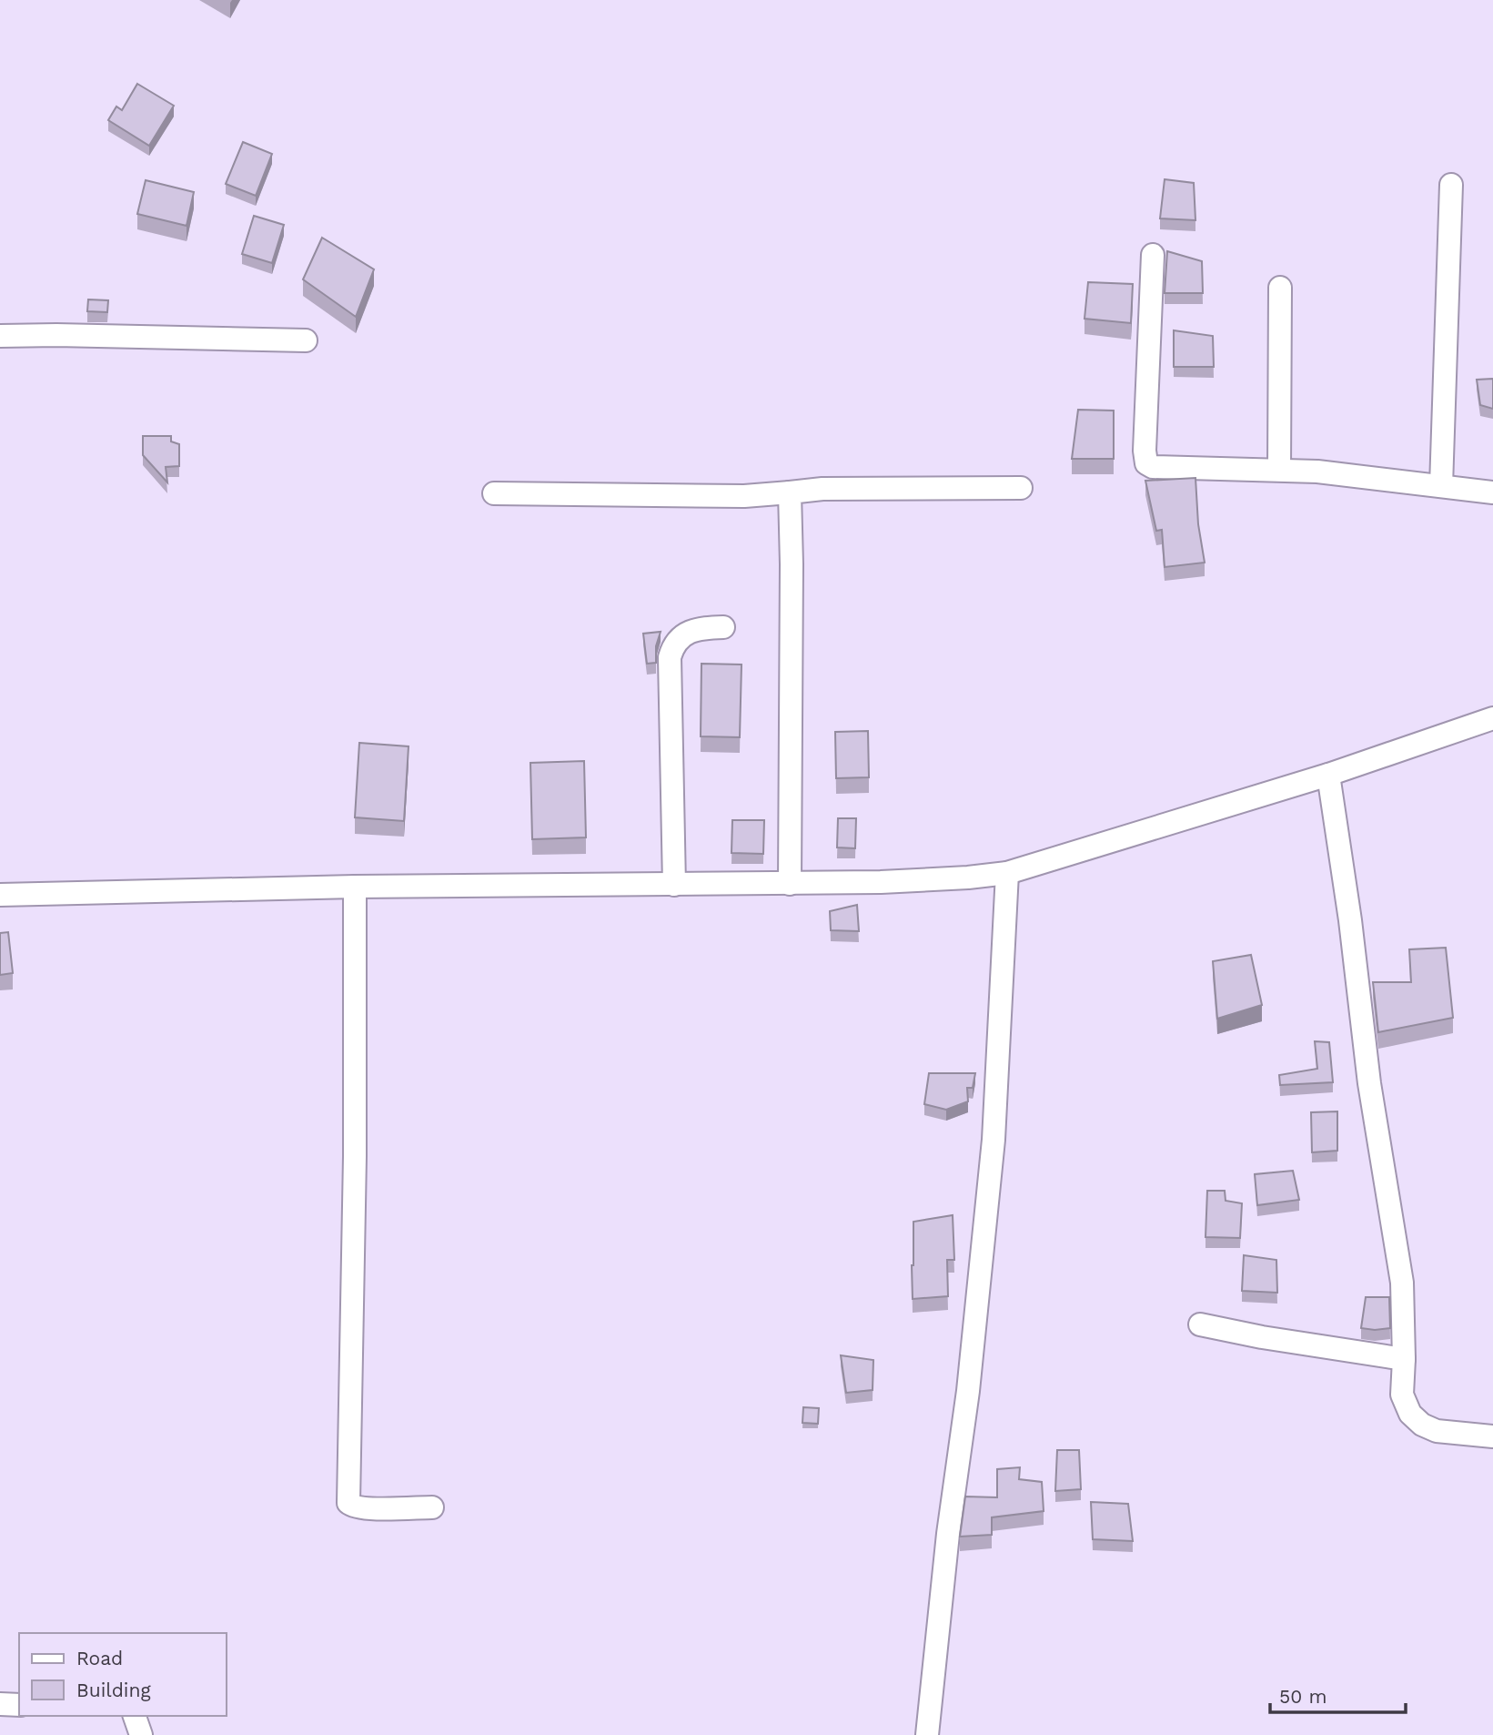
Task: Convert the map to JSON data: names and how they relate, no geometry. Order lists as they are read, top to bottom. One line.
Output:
{"legend":["Road","Building"],"scale_bar":"50 m"}
